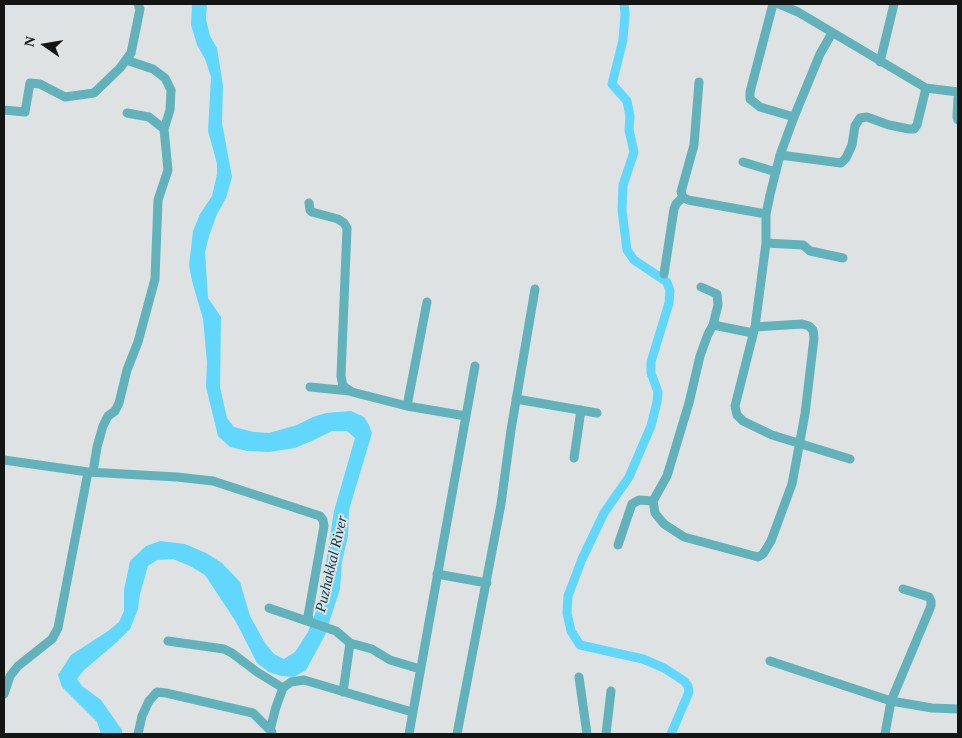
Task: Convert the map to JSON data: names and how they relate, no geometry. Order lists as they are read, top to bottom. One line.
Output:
{"water":["Puzhakkal River"],"north":"left"}
